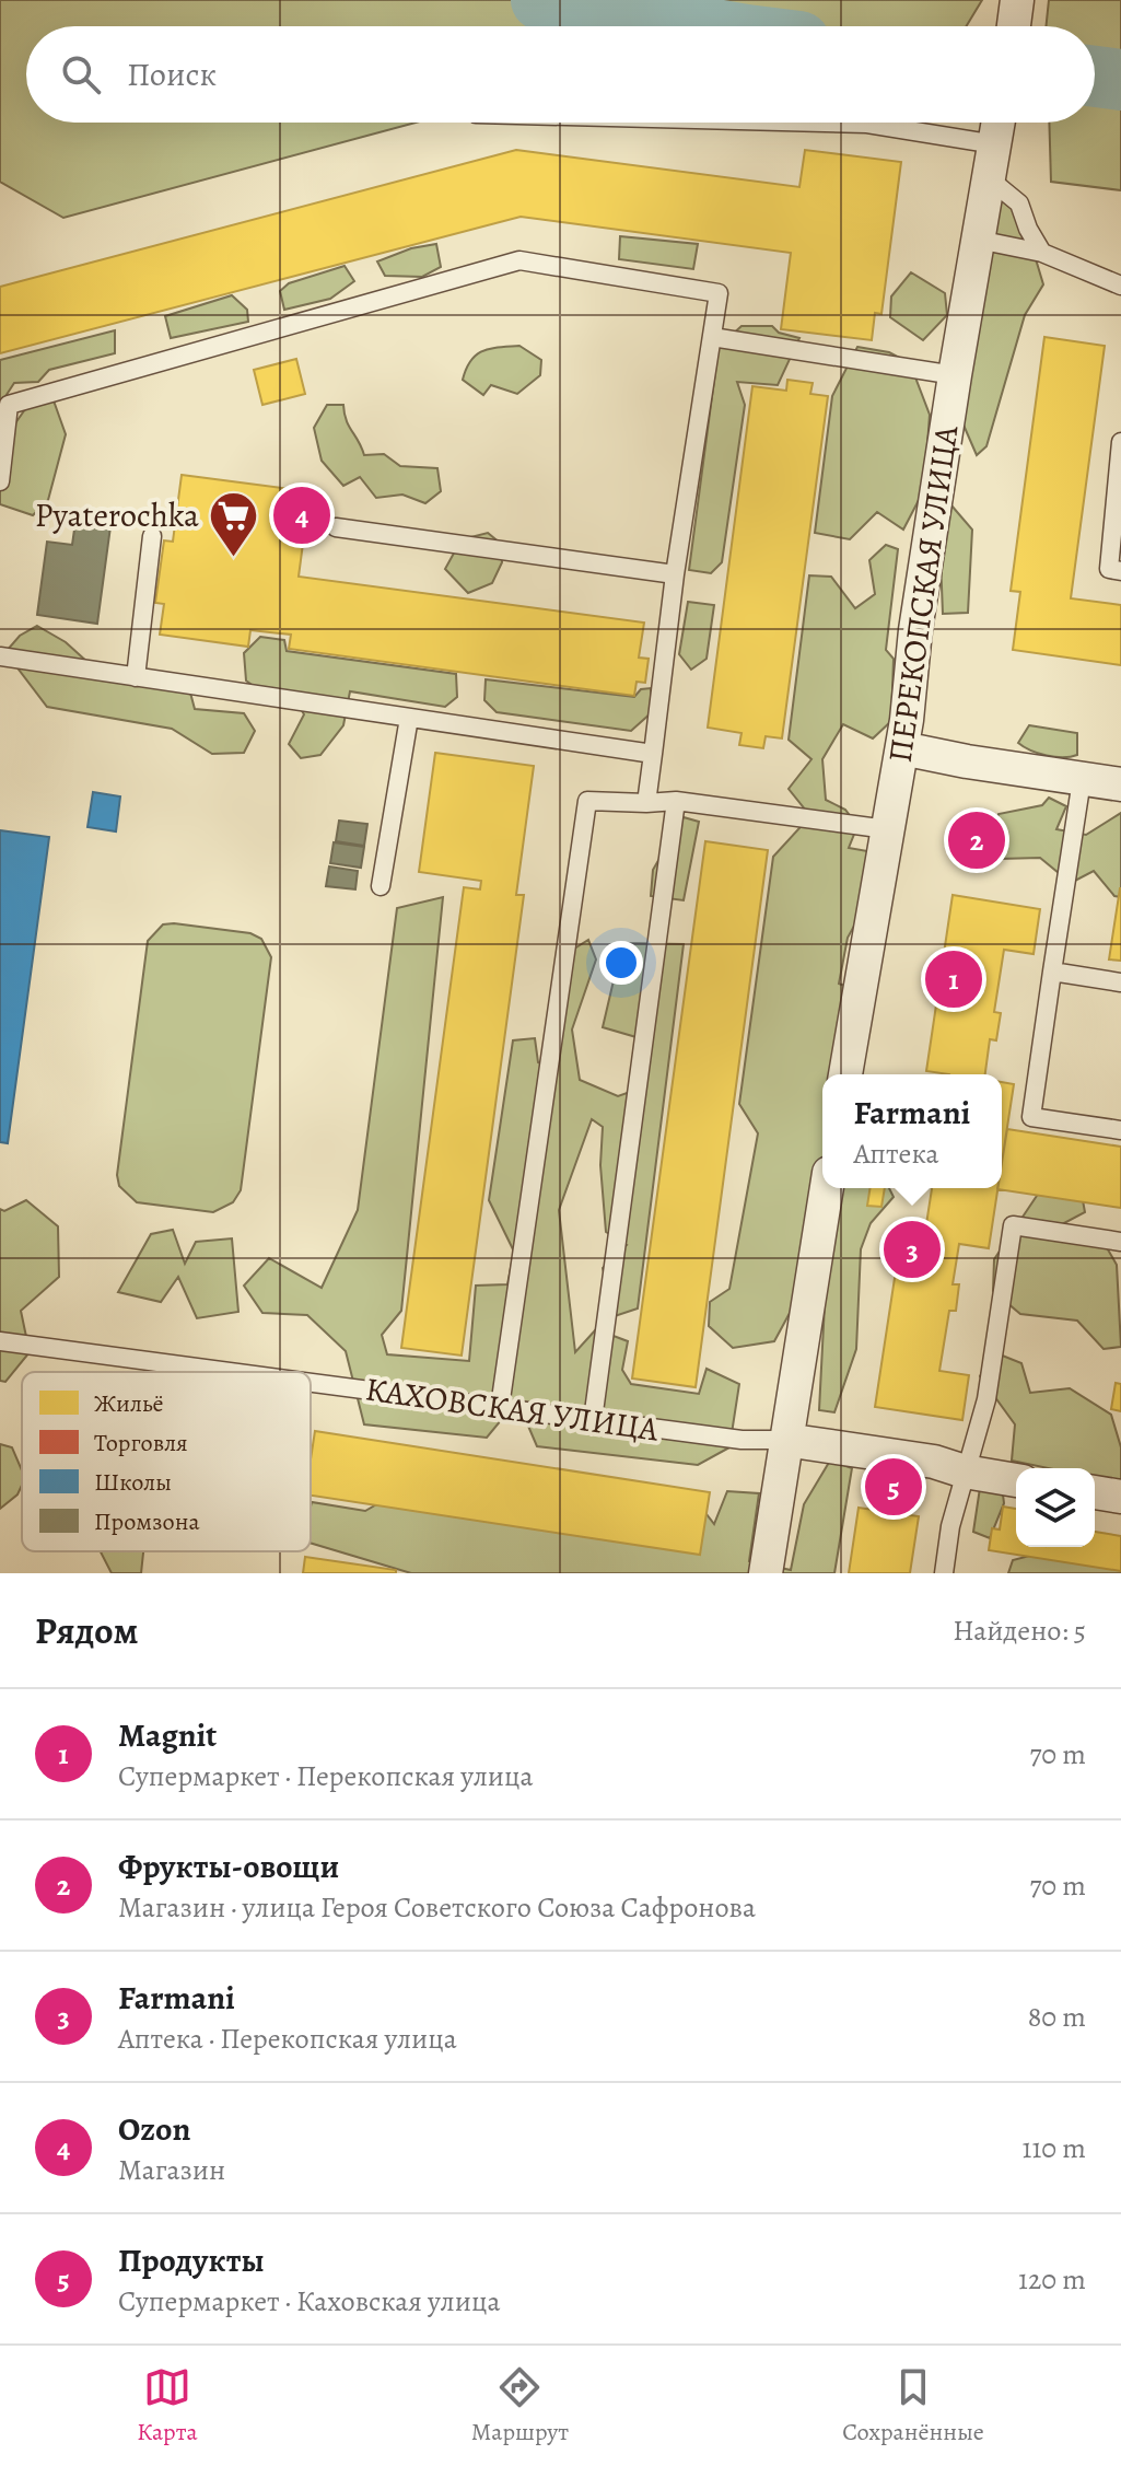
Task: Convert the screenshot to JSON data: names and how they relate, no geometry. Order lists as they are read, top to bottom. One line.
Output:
{"streets":{"street":["ПЕРЕКОПСКАЯ УЛИЦА","КАХОВСКАЯ УЛИЦА"]},"places":{"supermarket":["Pyaterochka"]},"legend":["Жильё","Торговля","Школы","Промзона"],"page":{"search":"Поиск","pins":["4","2","1","3","5"],"popup":["Farmani","Аптека"],"heading":["Рядом","Найдено: 5"],"list":[{"mark":"1","name":"Magnit","note":"Супермаркет · Перекопская улица","value":"70 m"},{"mark":"2","name":"Фрукты-овощи","note":"Магазин · улица Героя Советского Союза Сафронова","value":"70 m"},{"mark":"3","name":"Farmani","note":"Аптека · Перекопская улица","value":"80 m"},{"mark":"4","name":"Ozon","note":"Магазин","value":"110 m"},{"mark":"5","name":"Продукты","note":"Супермаркет · Каховская улица","value":"120 m"}],"nav":["Карта","Маршрут","Сохранённые"]}}
